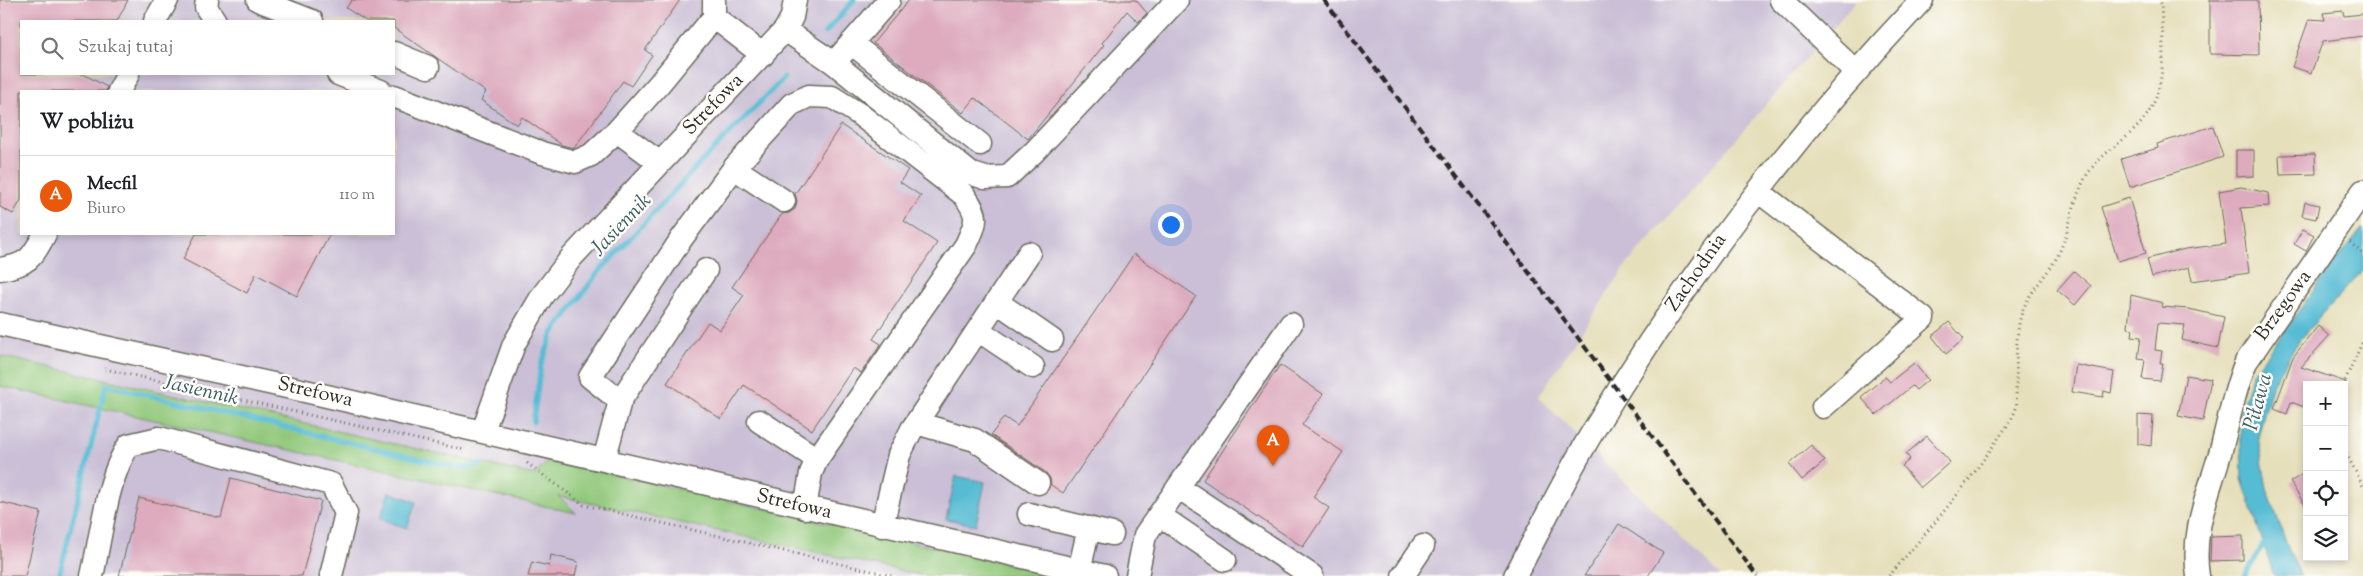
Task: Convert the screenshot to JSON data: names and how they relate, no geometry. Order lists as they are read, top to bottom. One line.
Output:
{"streets":{"street":["Strefowa","Zachodnia","Brzegowa"]},"water":["Jasiennik","Piława"],"page":{"search":"Szukaj tutaj","heading":"W pobliżu","list":[{"mark":"A","name":"Mecfil","note":"Biuro","value":"110 m"}],"map_buttons":["+","−"],"pins":"A"}}
